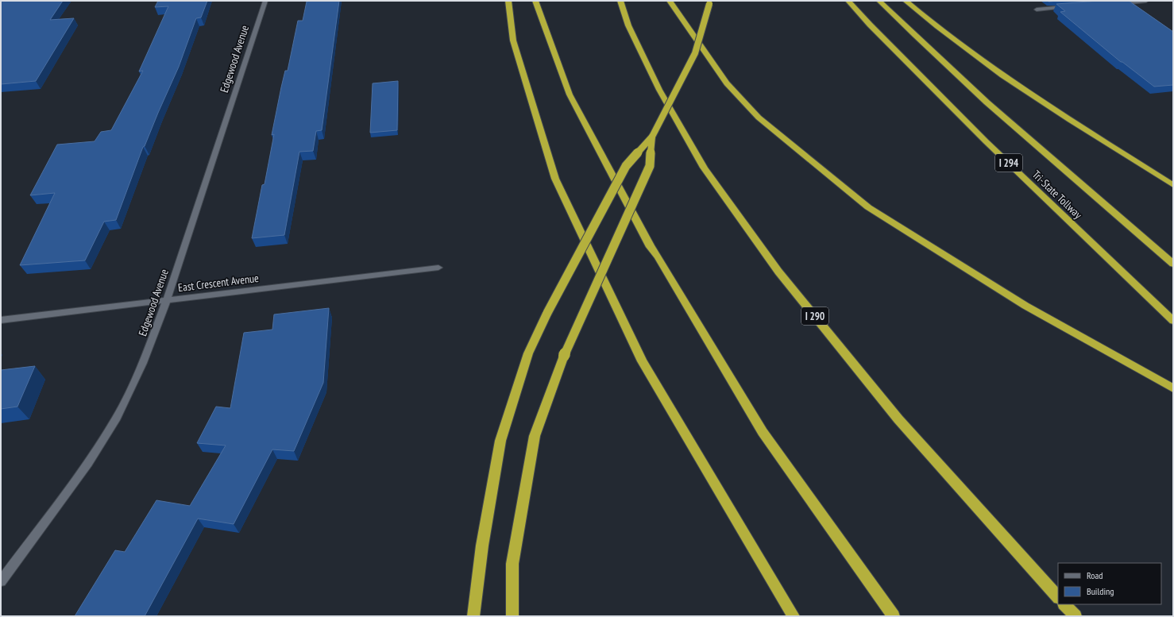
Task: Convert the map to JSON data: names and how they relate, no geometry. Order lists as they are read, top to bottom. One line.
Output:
{"streets":{"highway":["I 294","Tri-State Tollway","I 290"],"street":["Edgewood Avenue","East Crescent Avenue"]},"crossings":[["Edgewood Avenue","East Crescent Avenue"]],"legend":["Road","Building"]}
